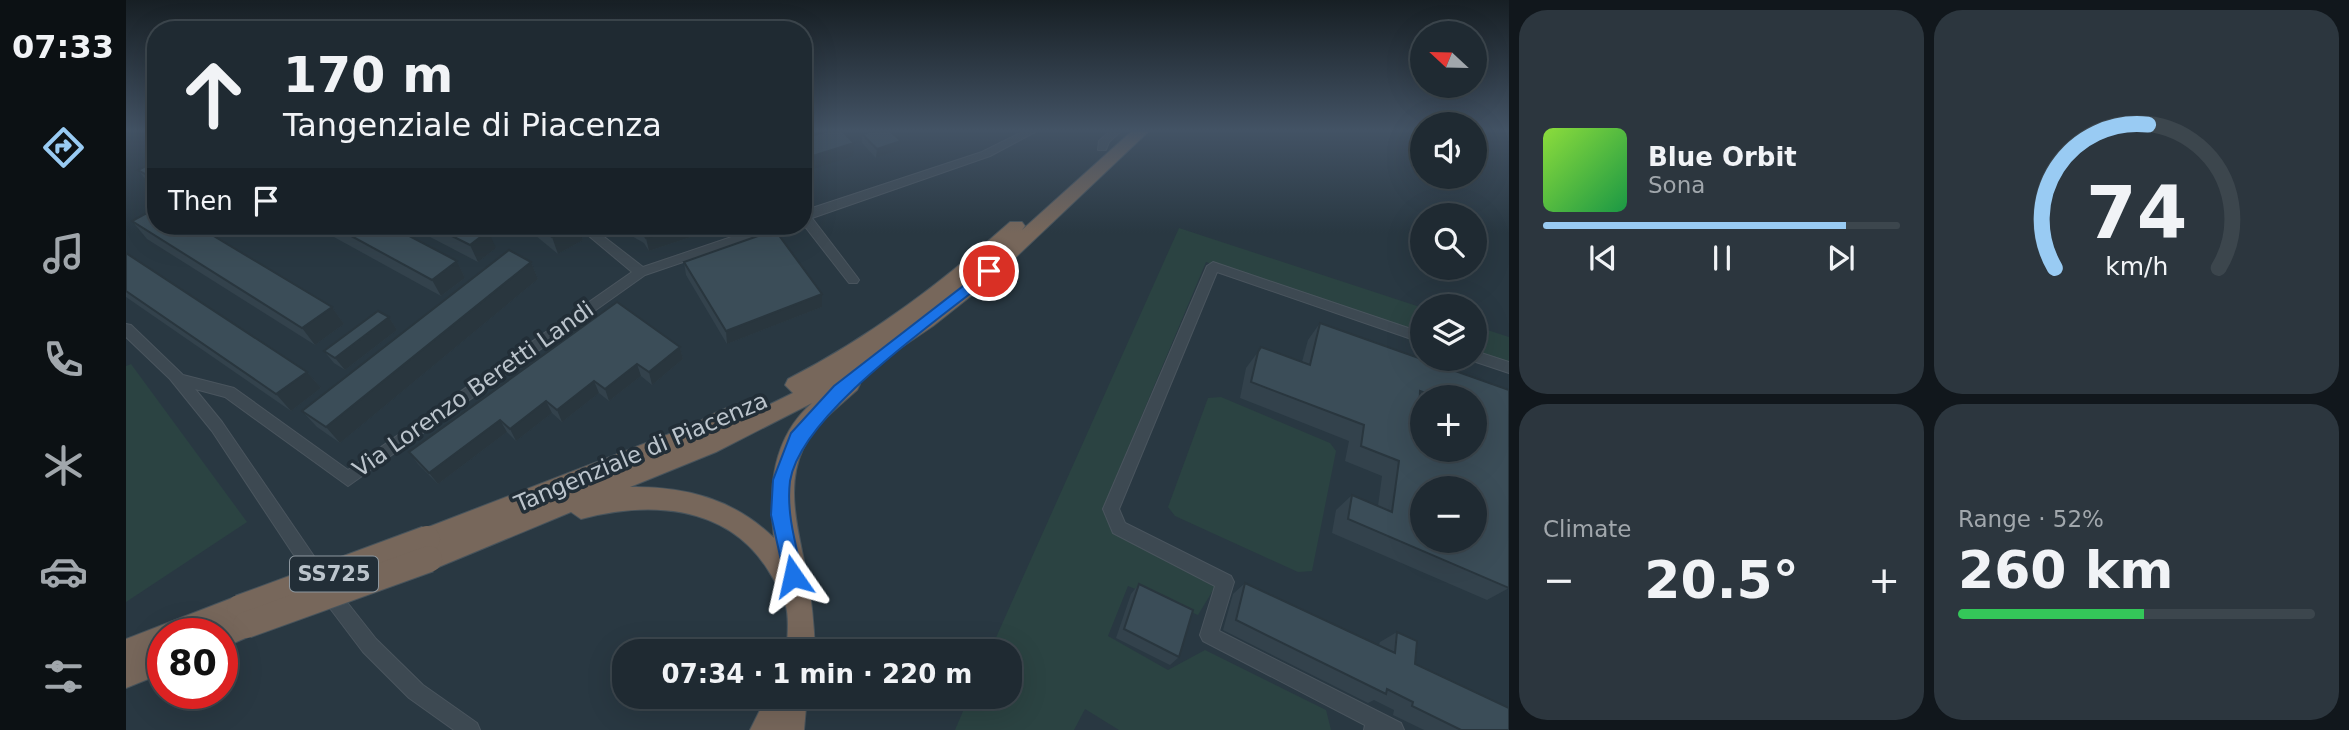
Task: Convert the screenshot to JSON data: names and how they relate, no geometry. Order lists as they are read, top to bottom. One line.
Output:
{"streets":{"highway":["Tangenziale di Piacenza","SS725"],"street":["Via Lorenzo Beretti Landi"]},"north":"left","page":{"tabs":"07:33","map_buttons":["+","−"],"turn":["170 m","Tangenziale di Piacenza"],"song":["Blue Orbit","Sona"],"then":"Then","tile":["Climate",["Range · 52%","260 km"]],"heat":["−","20.5°","+"],"limit":"80","trip":"07:34 · 1 min · 220 m","gauge":["74","km/h"]}}
